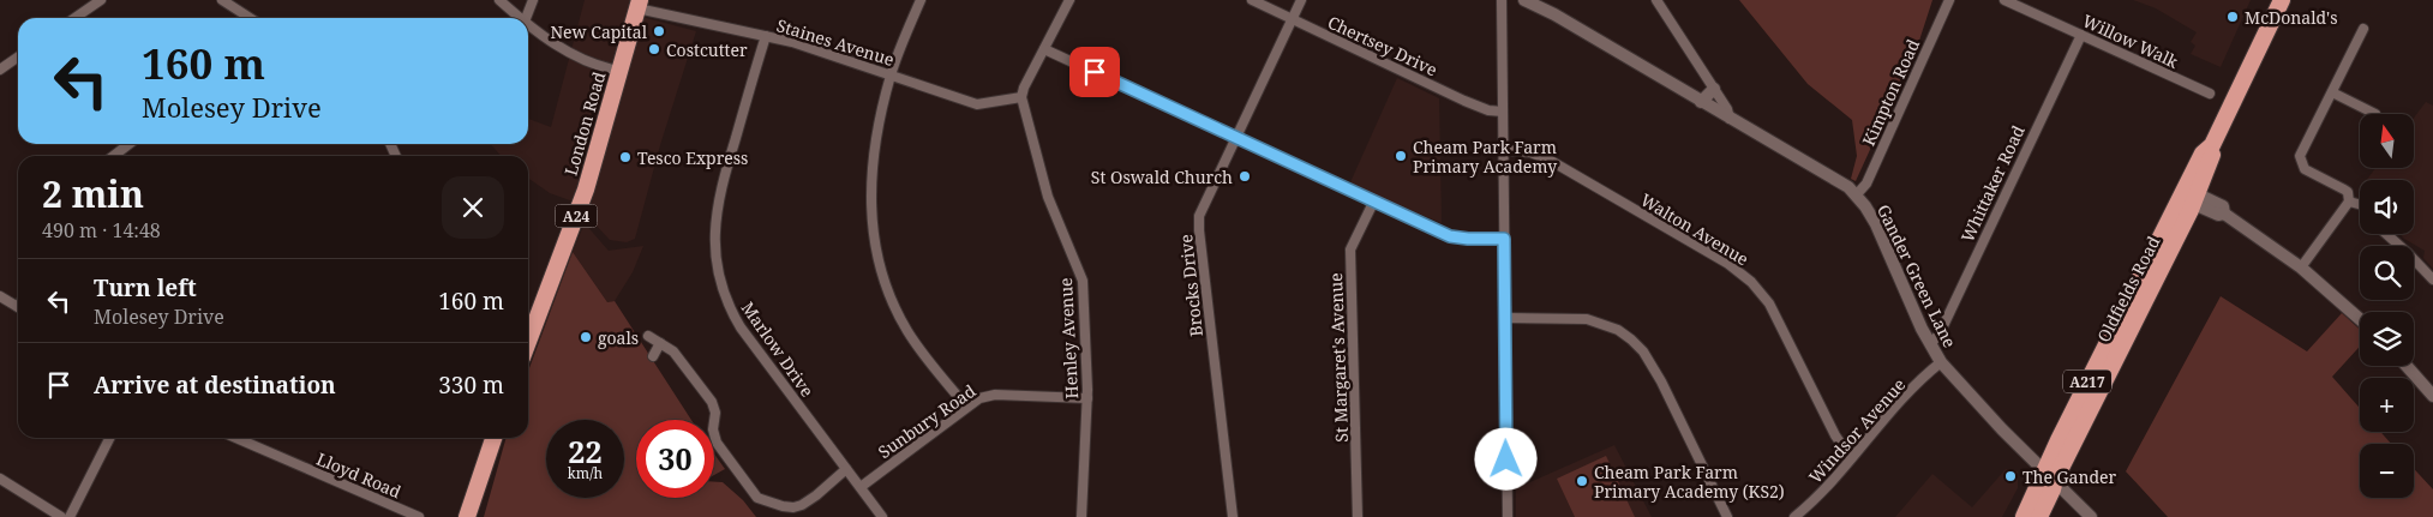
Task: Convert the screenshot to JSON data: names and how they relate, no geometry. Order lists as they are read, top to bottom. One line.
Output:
{"streets":{"highway":["London Road","A24","Oldfields Road","A217"],"street":["Willow Walk","Staines Avenue","Chertsey Drive","Kimpton Road","Whittaker Road","Walton Avenue","Gander Green Lane","Brocks Drive","Henley Avenue","Marlow Drive","St Margaret's Avenue","Sunbury Road","Windsor Avenue","Lloyd Road"]},"crossings":[["Willow Walk","Whittaker Road"],["Staines Avenue","London Road"],["Staines Avenue","Henley Avenue"],["Staines Avenue","Marlow Drive"],["Chertsey Drive","Brocks Drive"],["Kimpton Road","Gander Green Lane"],["Whittaker Road","Gander Green Lane"],["Walton Avenue","Windsor Avenue"],["Gander Green Lane","Oldfields Road"],["Gander Green Lane","A217"],["Gander Green Lane","Windsor Avenue"],["Oldfields Road","A217"],["Henley Avenue","Sunbury Road"],["Marlow Drive","Sunbury Road"]],"places":["McDonald's","New Capital","Costcutter","Cheam Park Farm Primary Academy","Tesco Express","St Oswald Church","goals","The Gander","Cheam Park Farm Primary Academy (KS2)"],"north":"top","page":{"turn":["160 m","Molesey Drive"],"map_buttons":["+","−"],"heading":["2 min","490 m · 14:48"],"list":[{"name":"Turn left","note":"Molesey Drive","value":"160 m"},{"name":"Arrive at destination","value":"330 m"}],"speed":"22 km/h","limit":"30"}}
